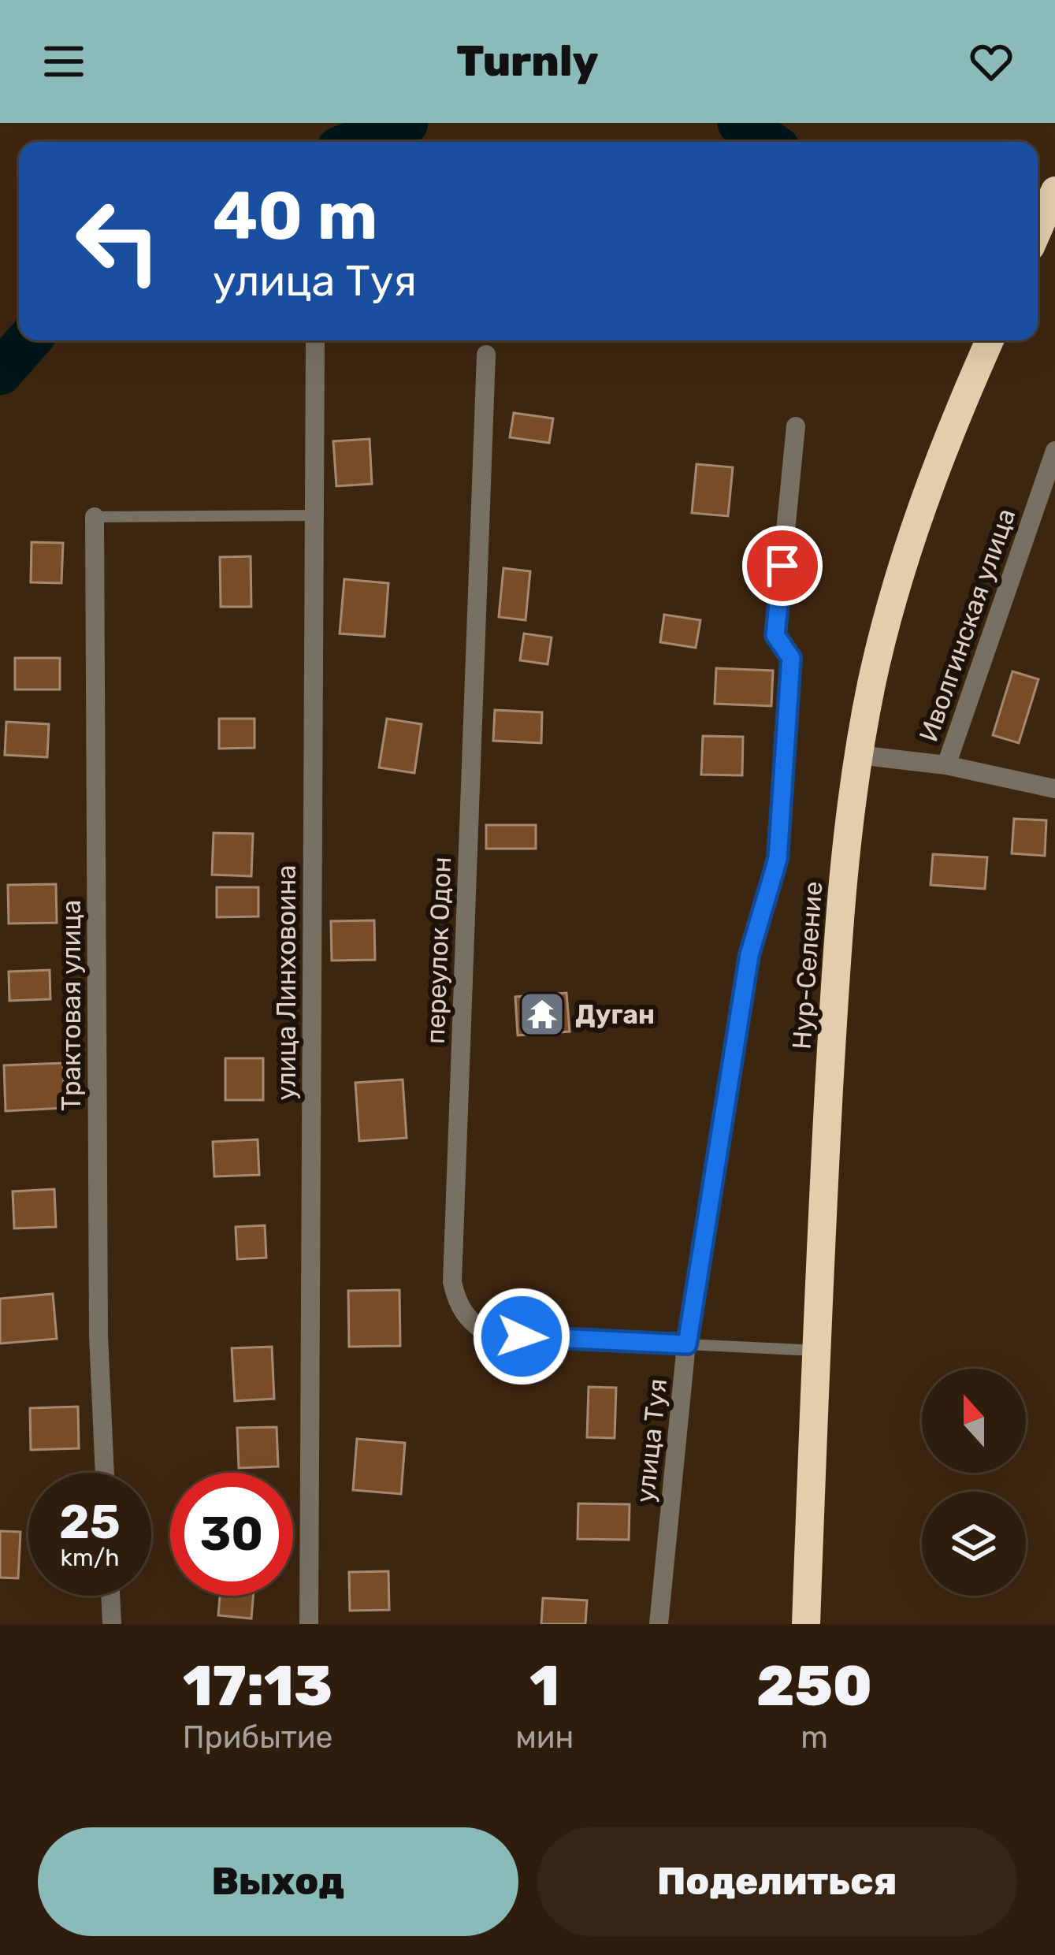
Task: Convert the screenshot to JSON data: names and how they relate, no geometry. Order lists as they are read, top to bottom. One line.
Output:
{"streets":{"highway":["Нур-Селение"],"street":["Иволгинская улица","переулок Одон","улица Линховоина","Трактовая улица","улица Туя"]},"crossings":[["переулок Одон","улица Туя"]],"places":{"temple":["Дуган"]},"north":"top","page":{"header":"Turnly","turn":["40 m","улица Туя"],"speed":"25 km/h","limit":"30","eta":["17:13","Прибытие","1","мин","250","m"],"buttons":["Выход","Поделиться"]}}
